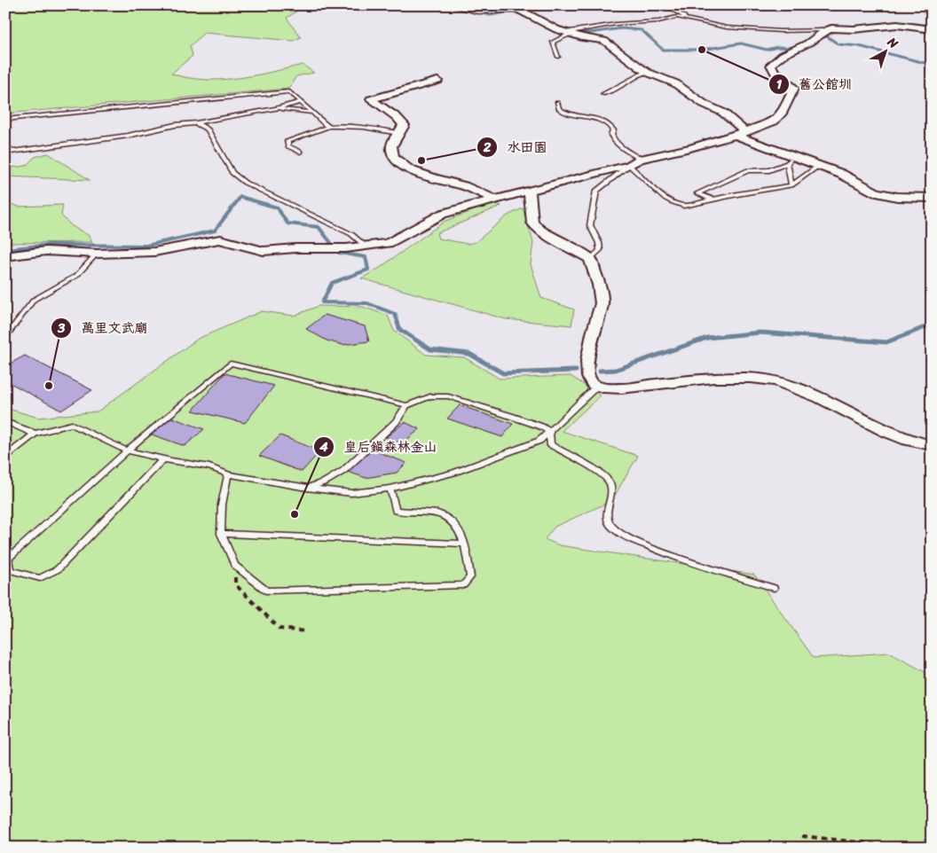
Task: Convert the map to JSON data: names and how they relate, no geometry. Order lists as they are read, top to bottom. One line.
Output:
{"places":["舊公館圳","水田園","萬里文武廟","皇后鎮森林金山"],"north":"top right"}
